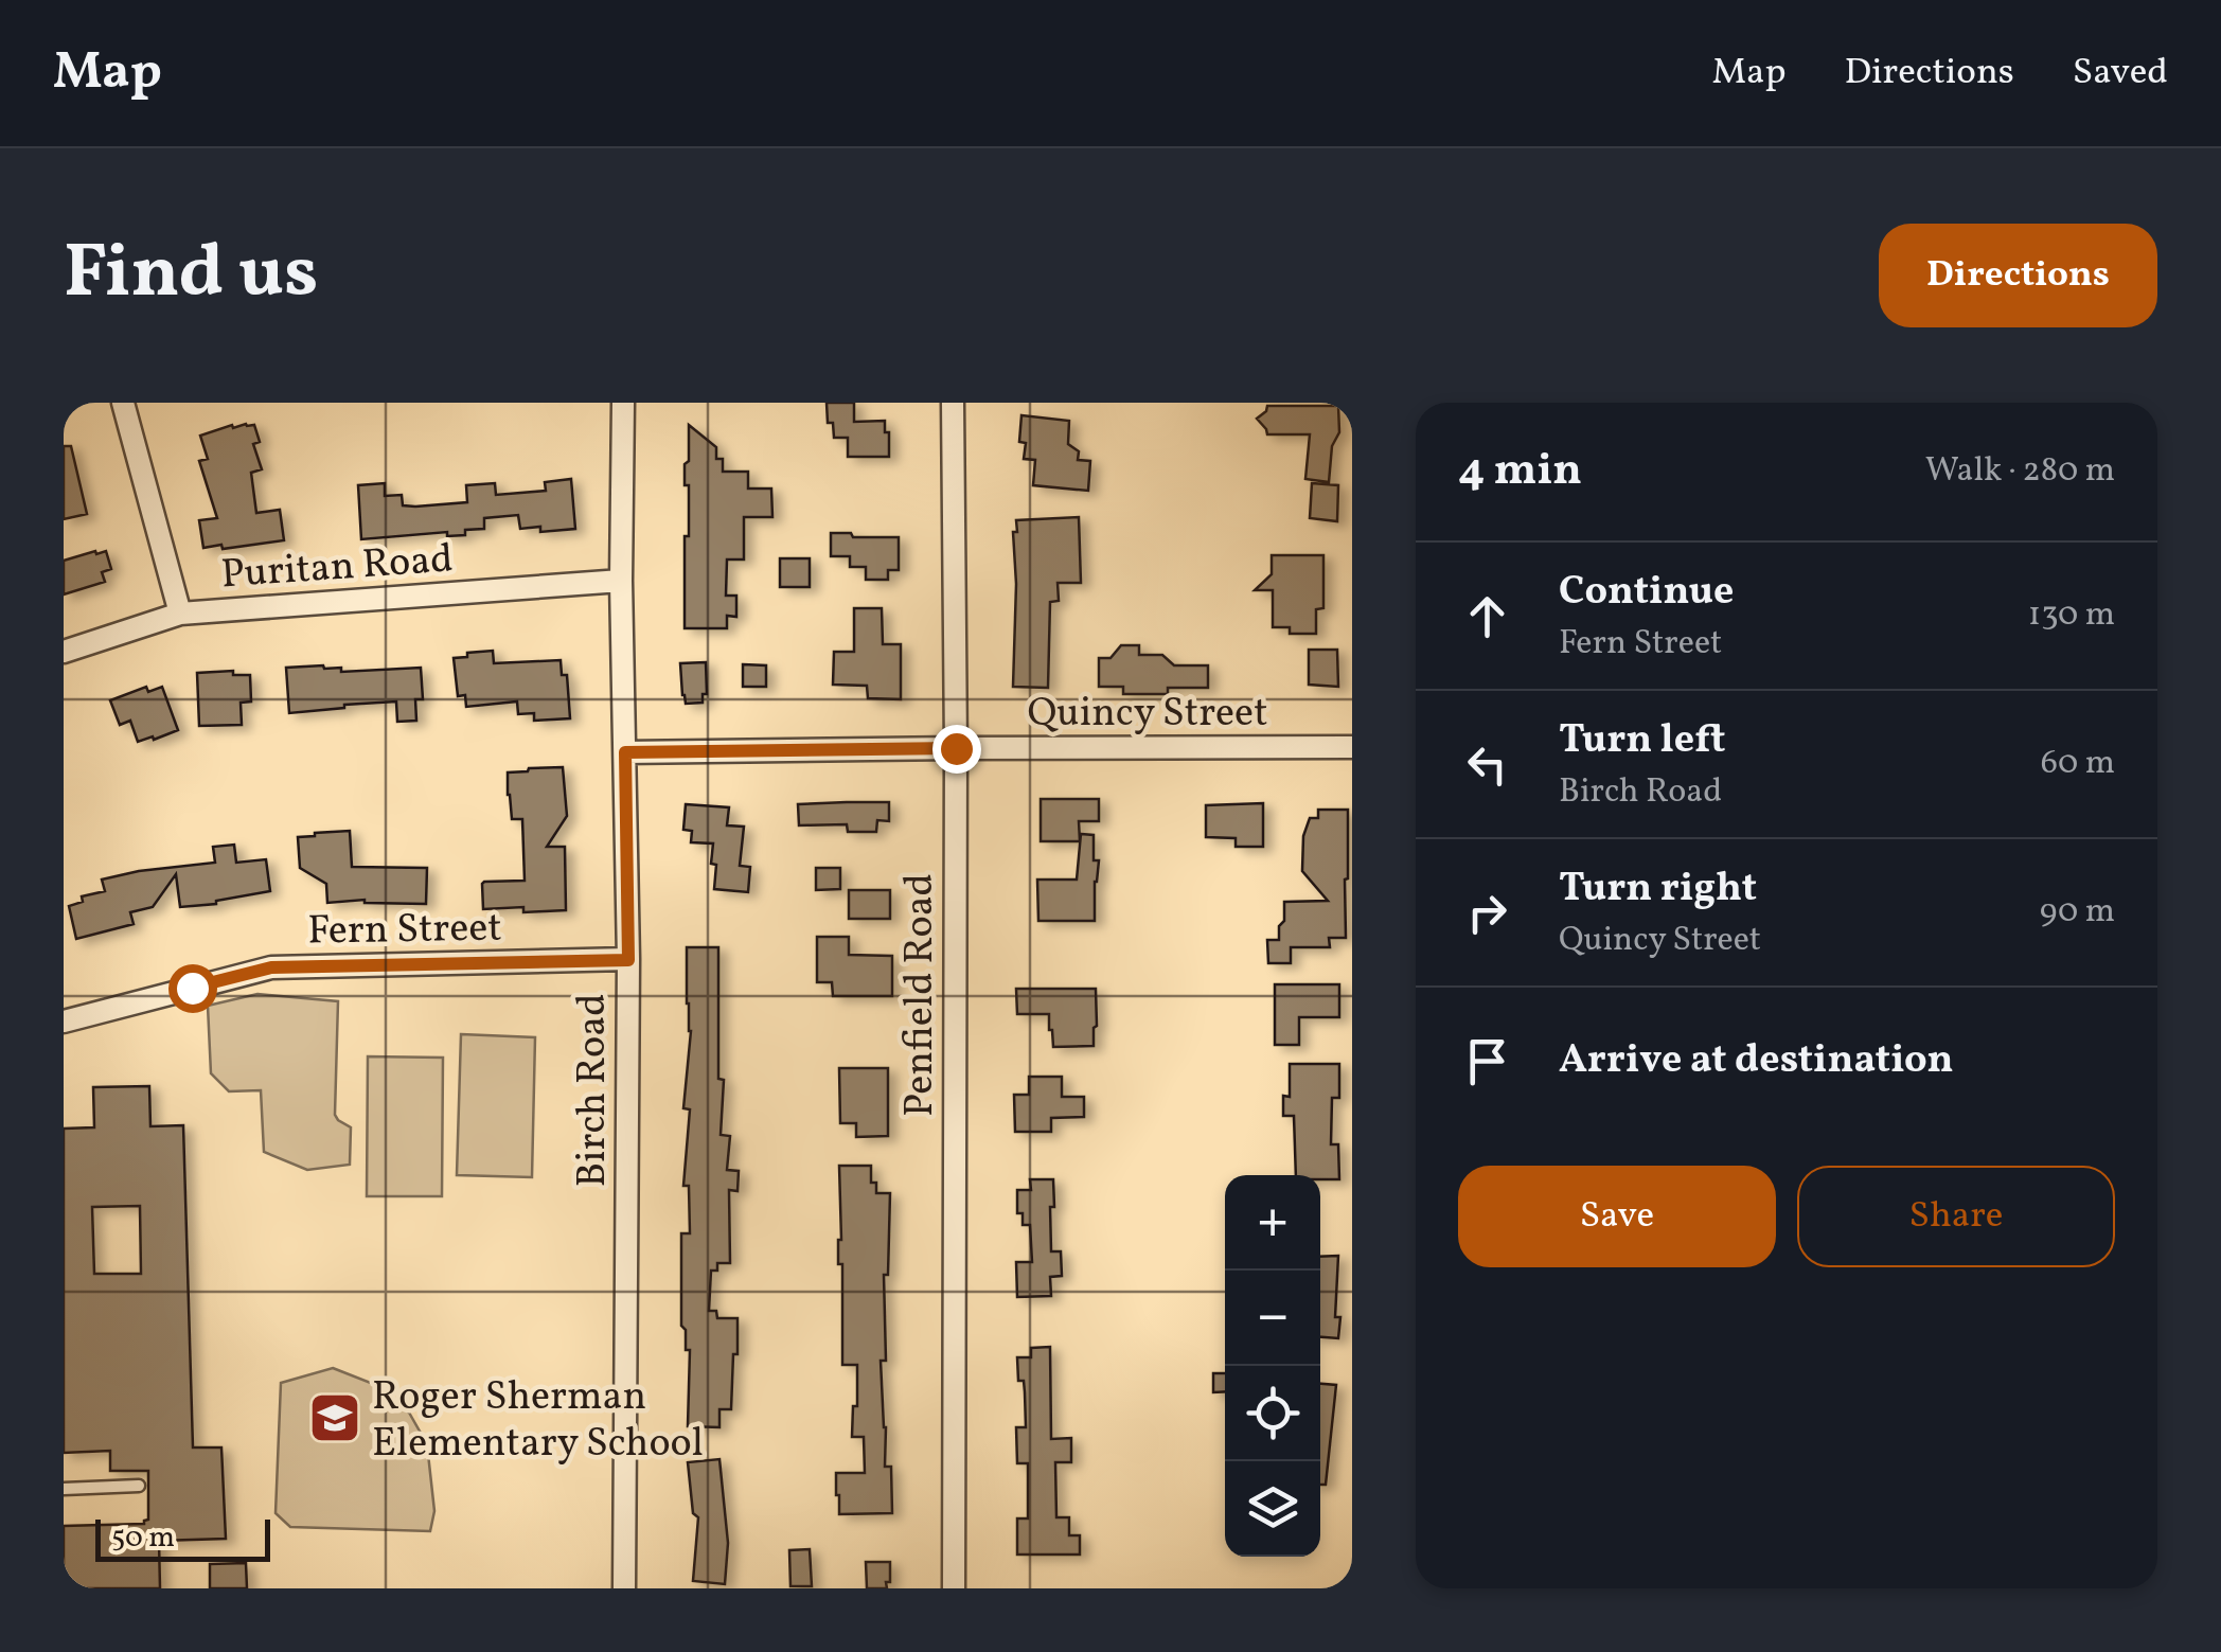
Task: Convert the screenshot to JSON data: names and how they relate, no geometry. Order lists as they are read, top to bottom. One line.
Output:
{"streets":{"street":["Puritan Road","Quincy Street","Fern Street","Penfield Road","Birch Road"]},"crossings":[["Puritan Road","Birch Road"],["Quincy Street","Penfield Road"],["Quincy Street","Birch Road"],["Fern Street","Birch Road"]],"places":{"school or university":["Roger Sherman Elementary School"]},"scale_bar":"50 m","page":{"header":"Map","nav":["Map","Directions","Saved"],"title":"Find us","buttons":["Directions",["Save","Share"]],"heading":["4 min","Walk · 280 m"],"list":[["Continue","Fern Street","130 m"],["Turn left","Birch Road","60 m"],["Turn right","Quincy Street","90 m"],"Arrive at destination"],"map_buttons":["+","−"],"scale":"50 m"}}
